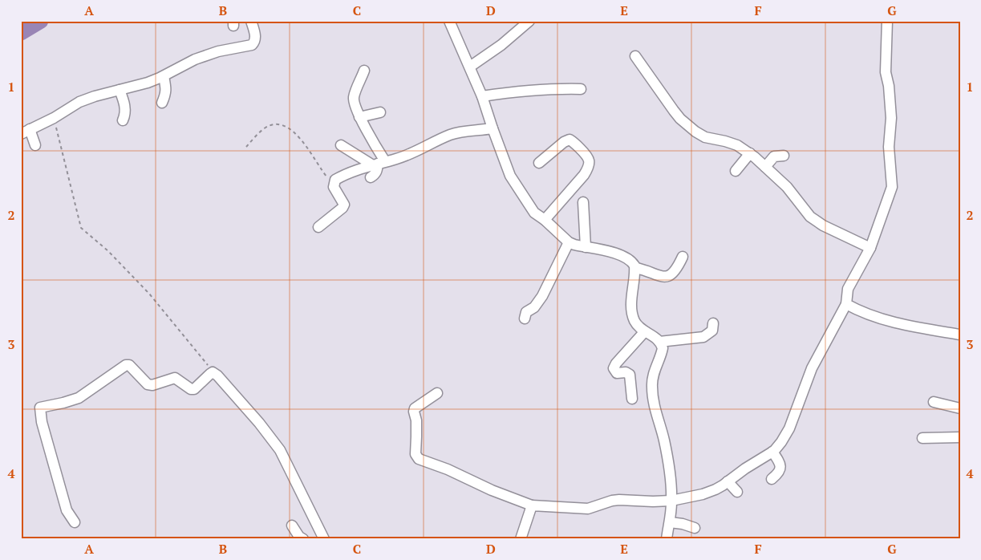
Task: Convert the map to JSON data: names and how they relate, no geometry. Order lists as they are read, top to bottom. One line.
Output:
{"grid":{"columns":["A","B","C","D","E","F","G"],"rows":["1","2","3","4"]}}
